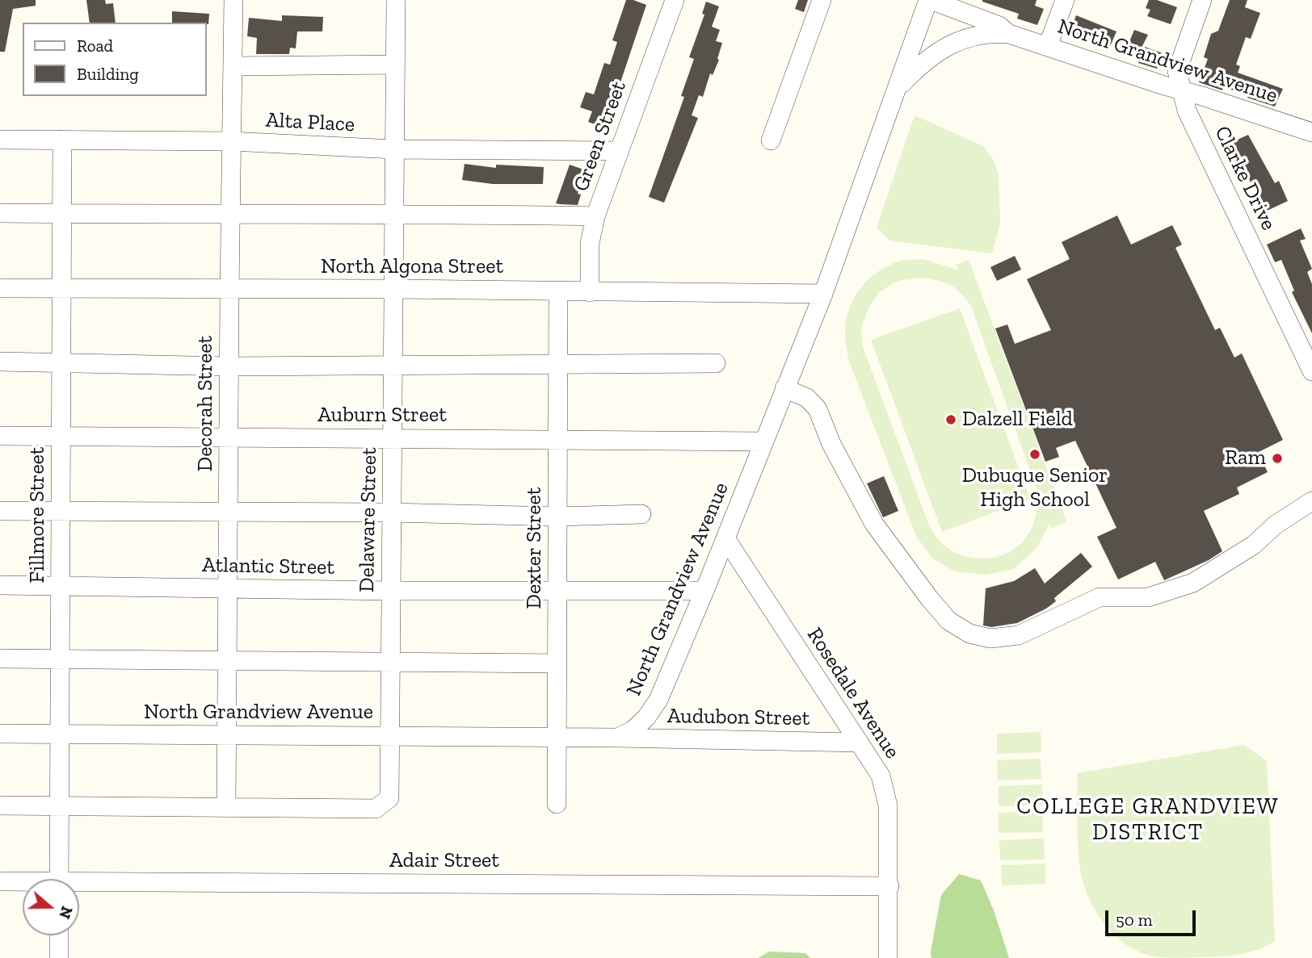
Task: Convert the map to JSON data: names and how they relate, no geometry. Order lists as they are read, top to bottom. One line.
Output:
{"streets":{"street":["North Grandview Avenue","Alta Place","Green Street","Clarke Drive","North Algona Street","Decorah Street","Auburn Street","Fillmore Street","Delaware Street","Dexter Street","Atlantic Street","Rosedale Avenue","Audubon Street","Adair Street"]},"crossings":[["North Grandview Avenue","Clarke Drive"],["North Grandview Avenue","North Algona Street"],["North Grandview Avenue","Decorah Street"],["North Grandview Avenue","Auburn Street"],["North Grandview Avenue","Fillmore Street"],["North Grandview Avenue","Delaware Street"],["North Grandview Avenue","Dexter Street"],["North Grandview Avenue","Atlantic Street"],["North Grandview Avenue","Rosedale Avenue"],["North Grandview Avenue","Audubon Street"],["Alta Place","Green Street"],["Alta Place","Decorah Street"],["Alta Place","Fillmore Street"],["Alta Place","Delaware Street"],["Green Street","North Algona Street"],["North Algona Street","Decorah Street"],["North Algona Street","Fillmore Street"],["North Algona Street","Delaware Street"],["North Algona Street","Dexter Street"],["Decorah Street","Auburn Street"],["Decorah Street","Delaware Street"],["Decorah Street","Atlantic Street"],["Auburn Street","Fillmore Street"],["Auburn Street","Delaware Street"],["Auburn Street","Dexter Street"],["Fillmore Street","Atlantic Street"],["Delaware Street","Atlantic Street"],["Dexter Street","Atlantic Street"],["Rosedale Avenue","Audubon Street"],["Rosedale Avenue","Adair Street"]],"districts":["COLLEGE GRANDVIEW DISTRICT"],"places":["Dalzell Field","Dubuque Senior High School","Ram"],"legend":["Road","Building"],"scale_bar":"50 m","north":"right"}
